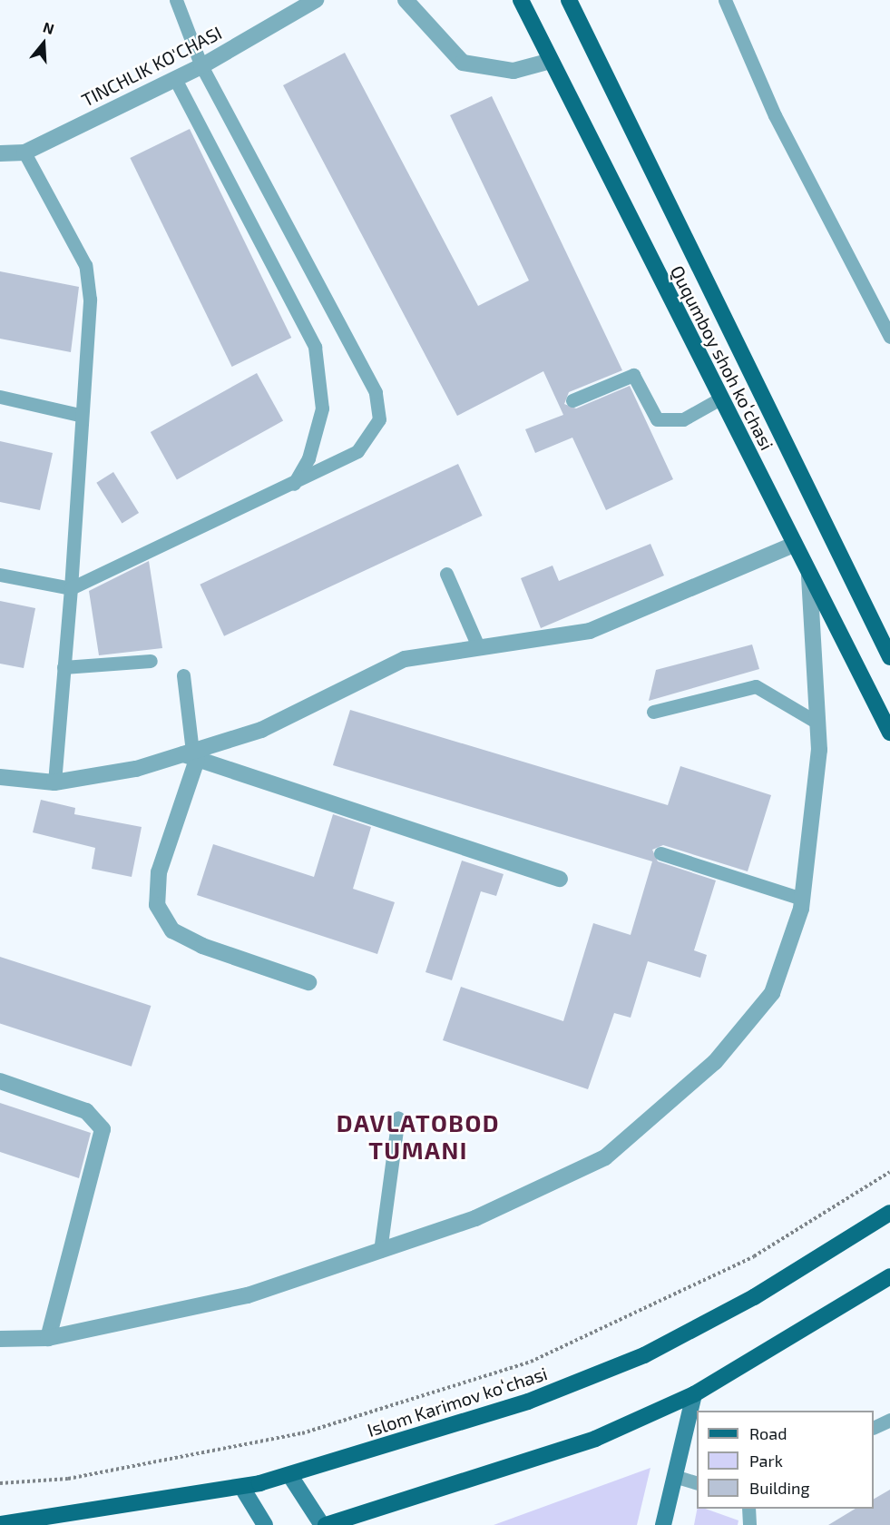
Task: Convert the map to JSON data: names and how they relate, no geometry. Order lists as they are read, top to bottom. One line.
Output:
{"streets":{"main road":["Ququmboy shoh koʻchasi","Islom Karimov koʻchasi"],"street":["TINCHLIK KO'CHASI"]},"districts":["DAVLATOBOD TUMANI"],"legend":["Road","Park","Building"],"north":"top"}
